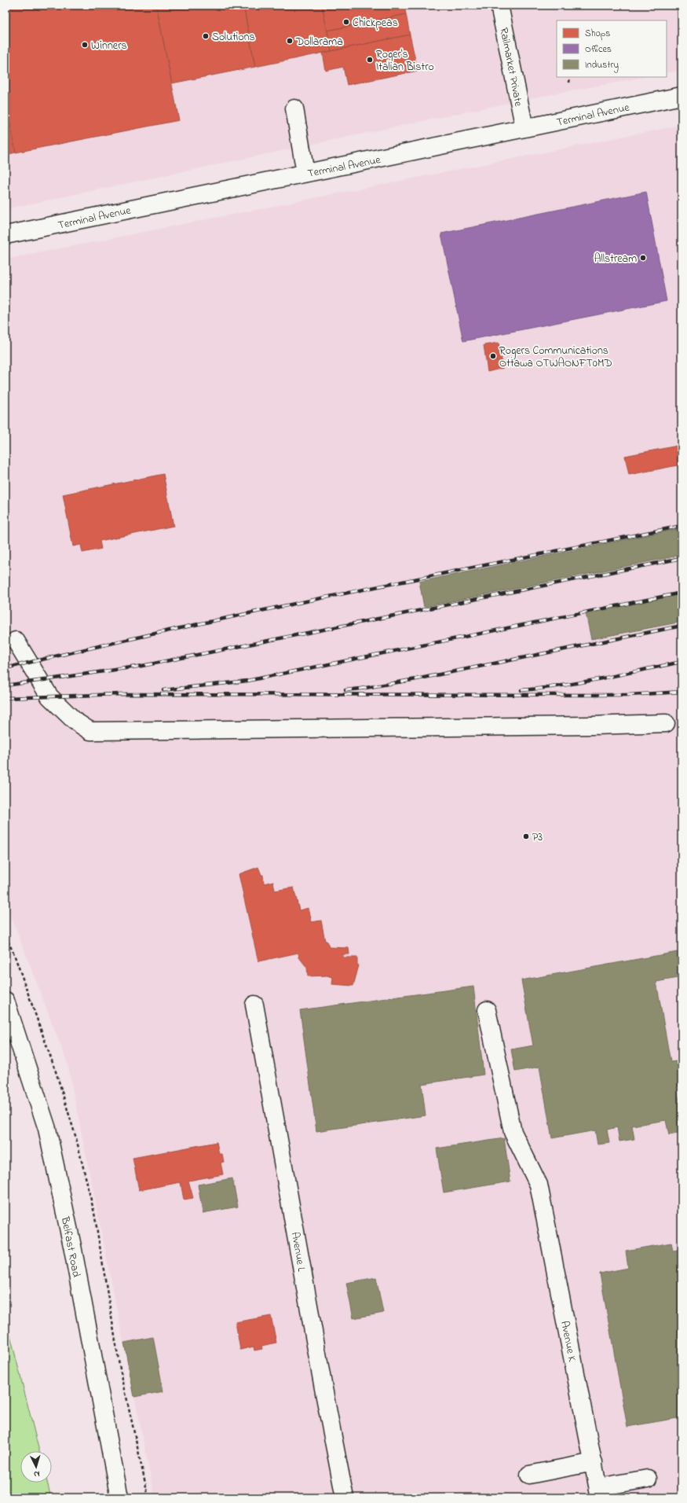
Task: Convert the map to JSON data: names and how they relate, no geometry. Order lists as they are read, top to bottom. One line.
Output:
{"streets":{"street":["Railmarket Private","Terminal Avenue","Belfast Road","Avenue L","Avenue K"]},"crossings":[["Railmarket Private","Terminal Avenue"]],"places":["Chickpeas","Solutions","Dollarama","Winners","Roger's Italian Bistro","Allstream","Rogers Communications Ottawa OTWAONFT0MD","P3"],"legend":["Shops","Offices","Industry"],"north":"bottom"}
